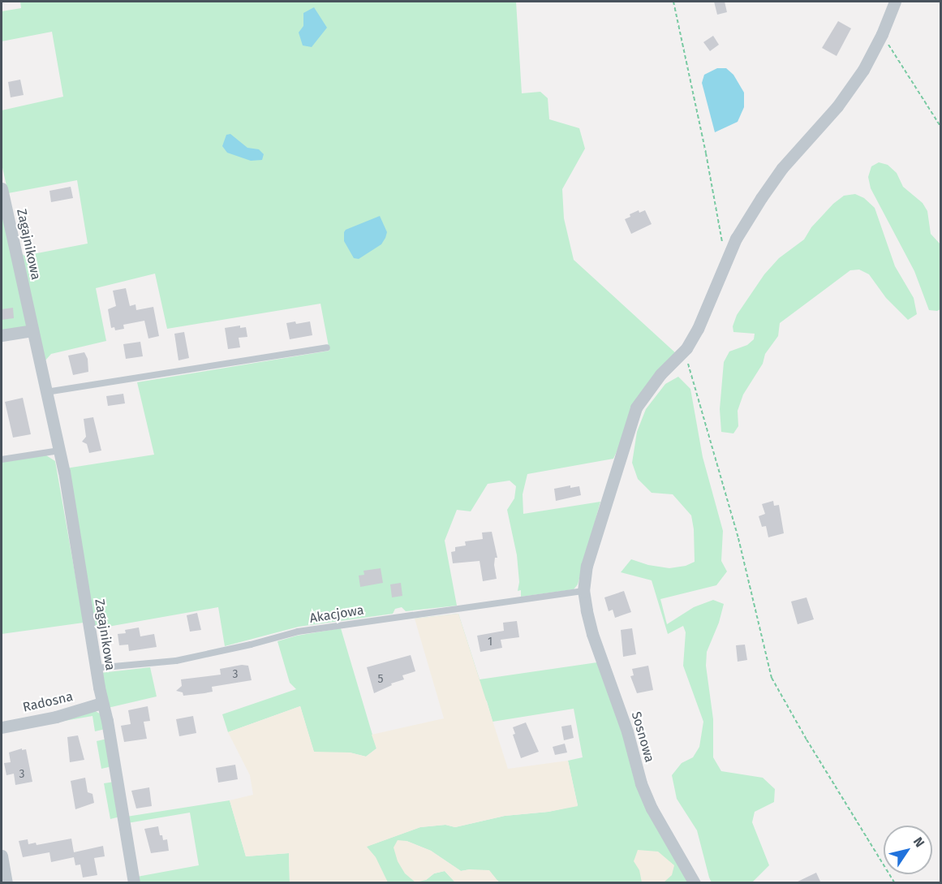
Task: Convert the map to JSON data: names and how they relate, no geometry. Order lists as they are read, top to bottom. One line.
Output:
{"streets":{"street":["Zagajnikowa","Radosna","Sosnowa"],"lane":["Akacjowa"]},"crossings":[["Zagajnikowa","Akacjowa"],["Zagajnikowa","Radosna"],["Akacjowa","Sosnowa"]],"house_numbers":["1","3","5","3"],"north":"top right"}
